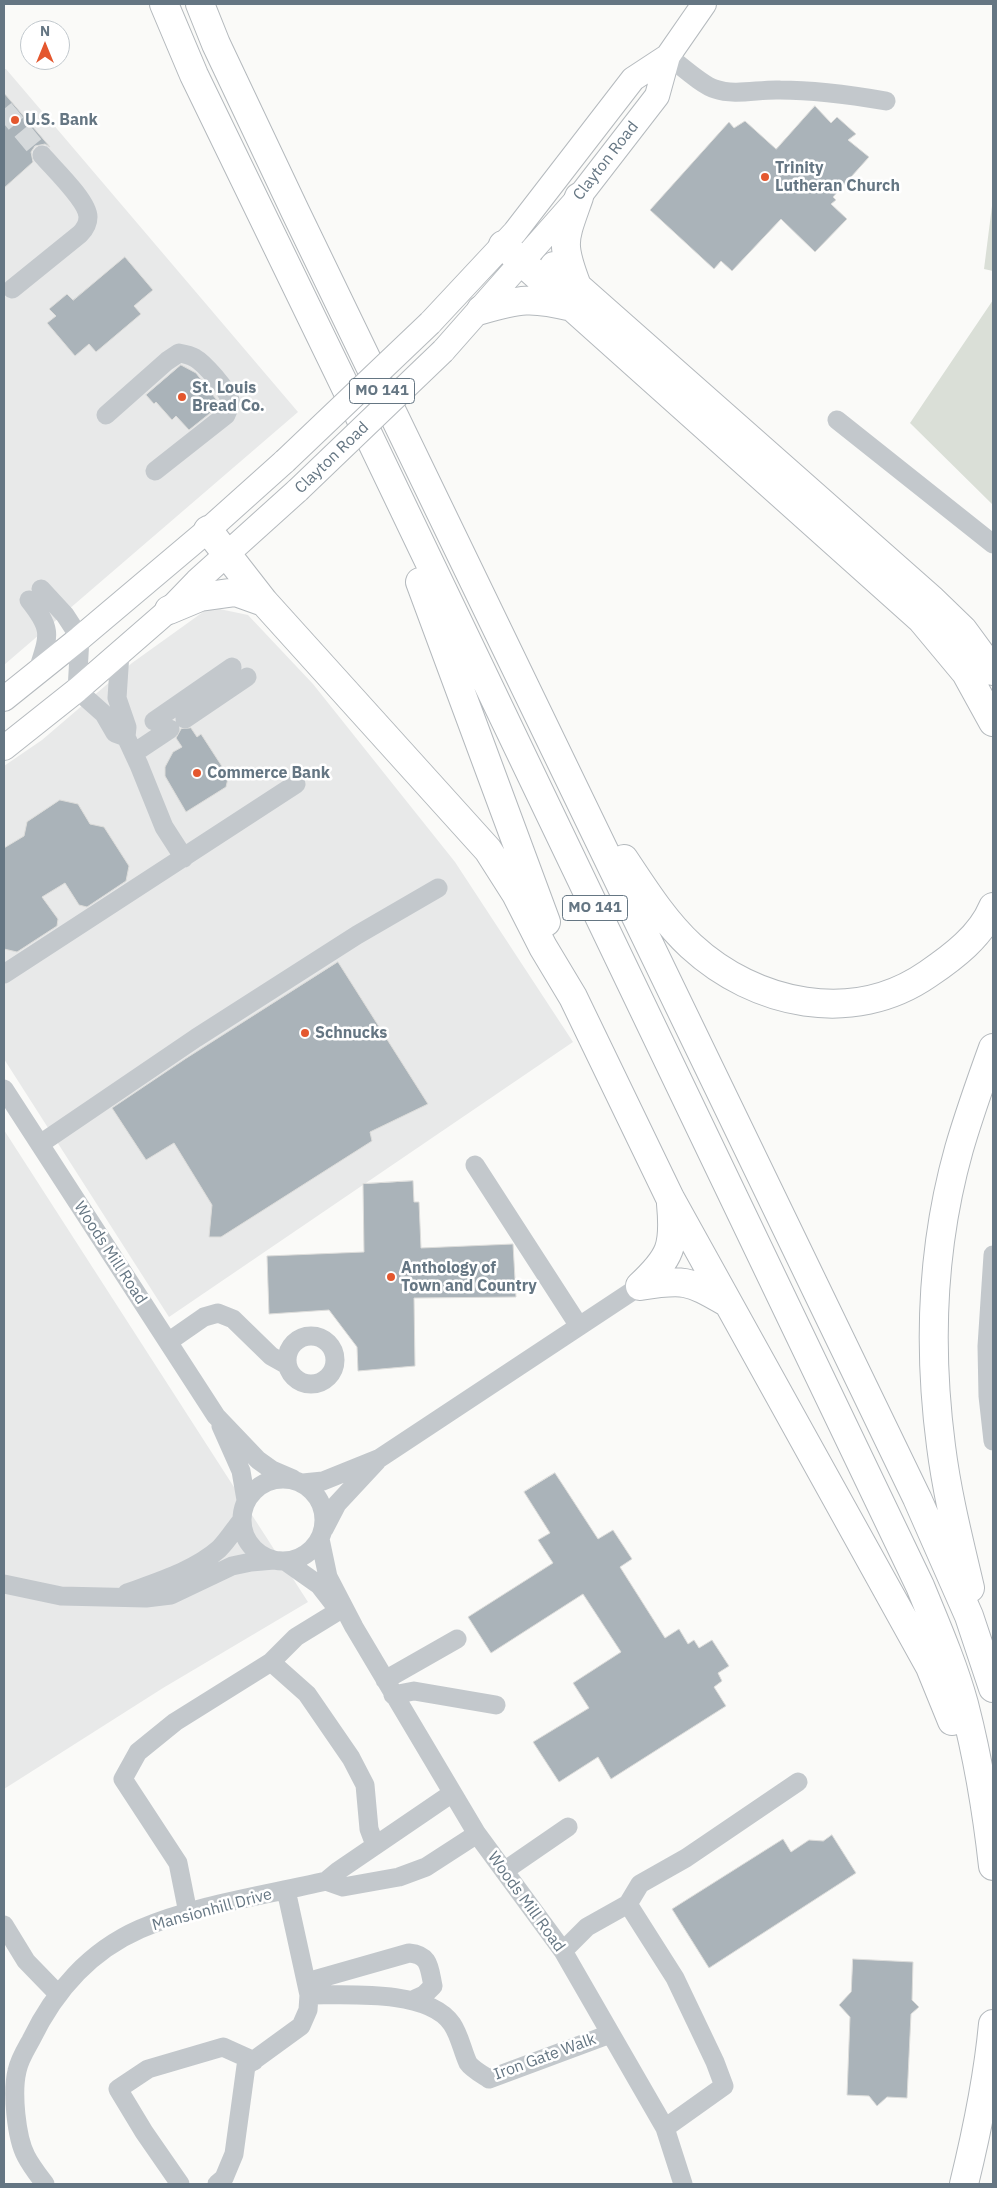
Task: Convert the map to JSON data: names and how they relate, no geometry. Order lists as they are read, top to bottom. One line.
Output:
{"streets":{"highway":["MO 141"],"main road":["Clayton Road"],"street":["Woods Mill Road","Mansionhill Drive","Iron Gate Walk"]},"crossings":[["Woods Mill Road","Mansionhill Drive"],["Woods Mill Road","Iron Gate Walk"]],"places":["U.S. Bank","Trinity Lutheran Church","St. Louis Bread Co.","Commerce Bank","Schnucks","Anthology of Town and Country"],"north":"top"}
